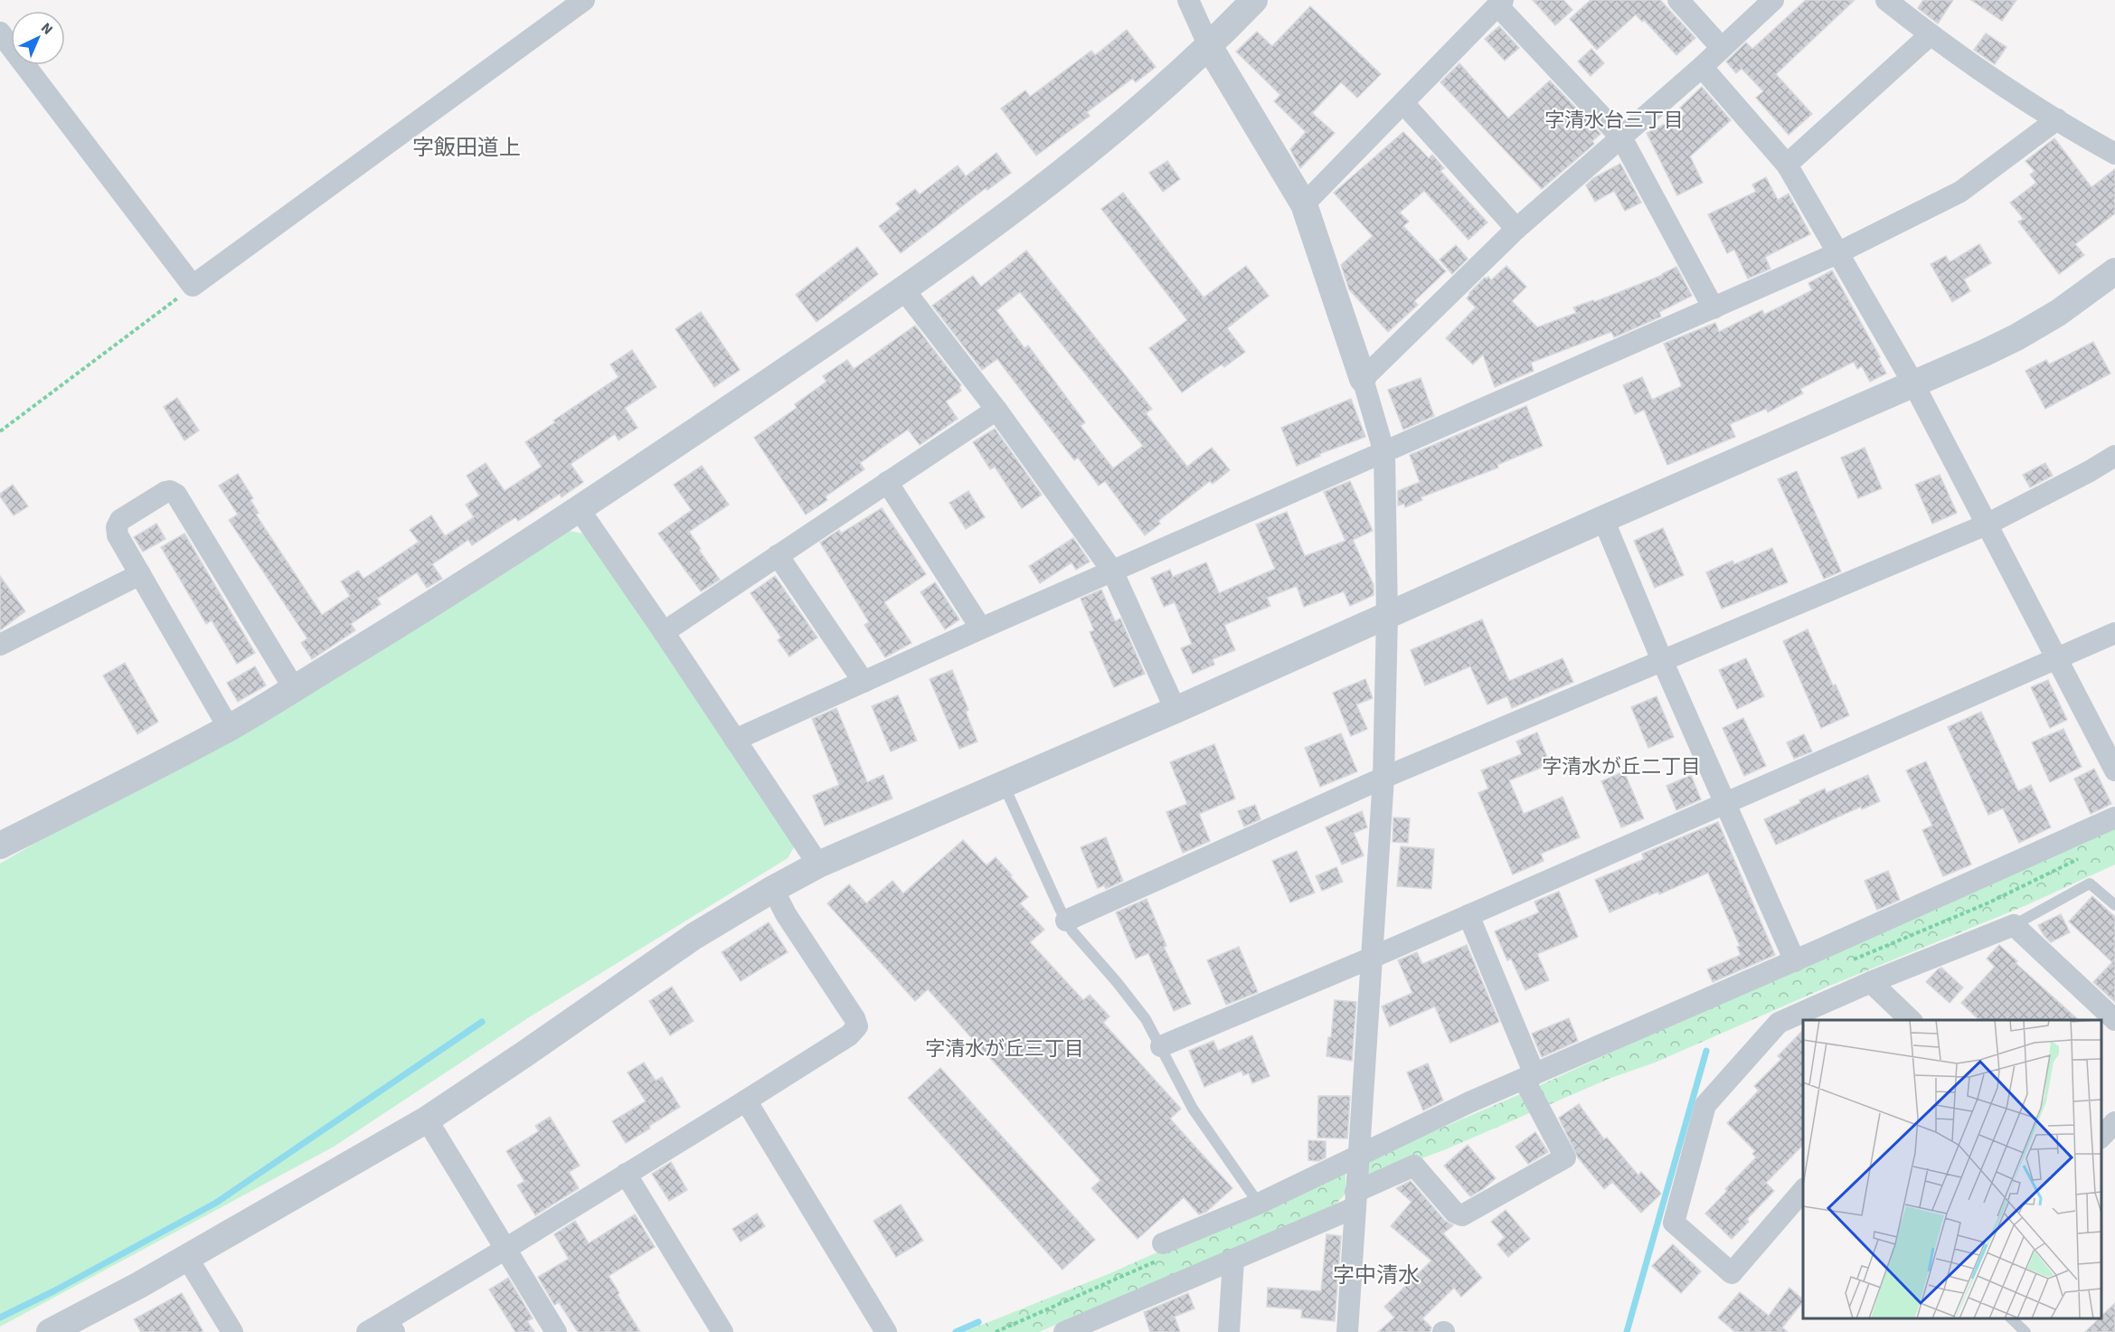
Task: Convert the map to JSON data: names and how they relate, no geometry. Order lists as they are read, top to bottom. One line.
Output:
{"districts":["字清水台三丁目","字飯田道上","字清水が丘二丁目","字清水が丘三丁目","字中清水"],"north":"top right"}
